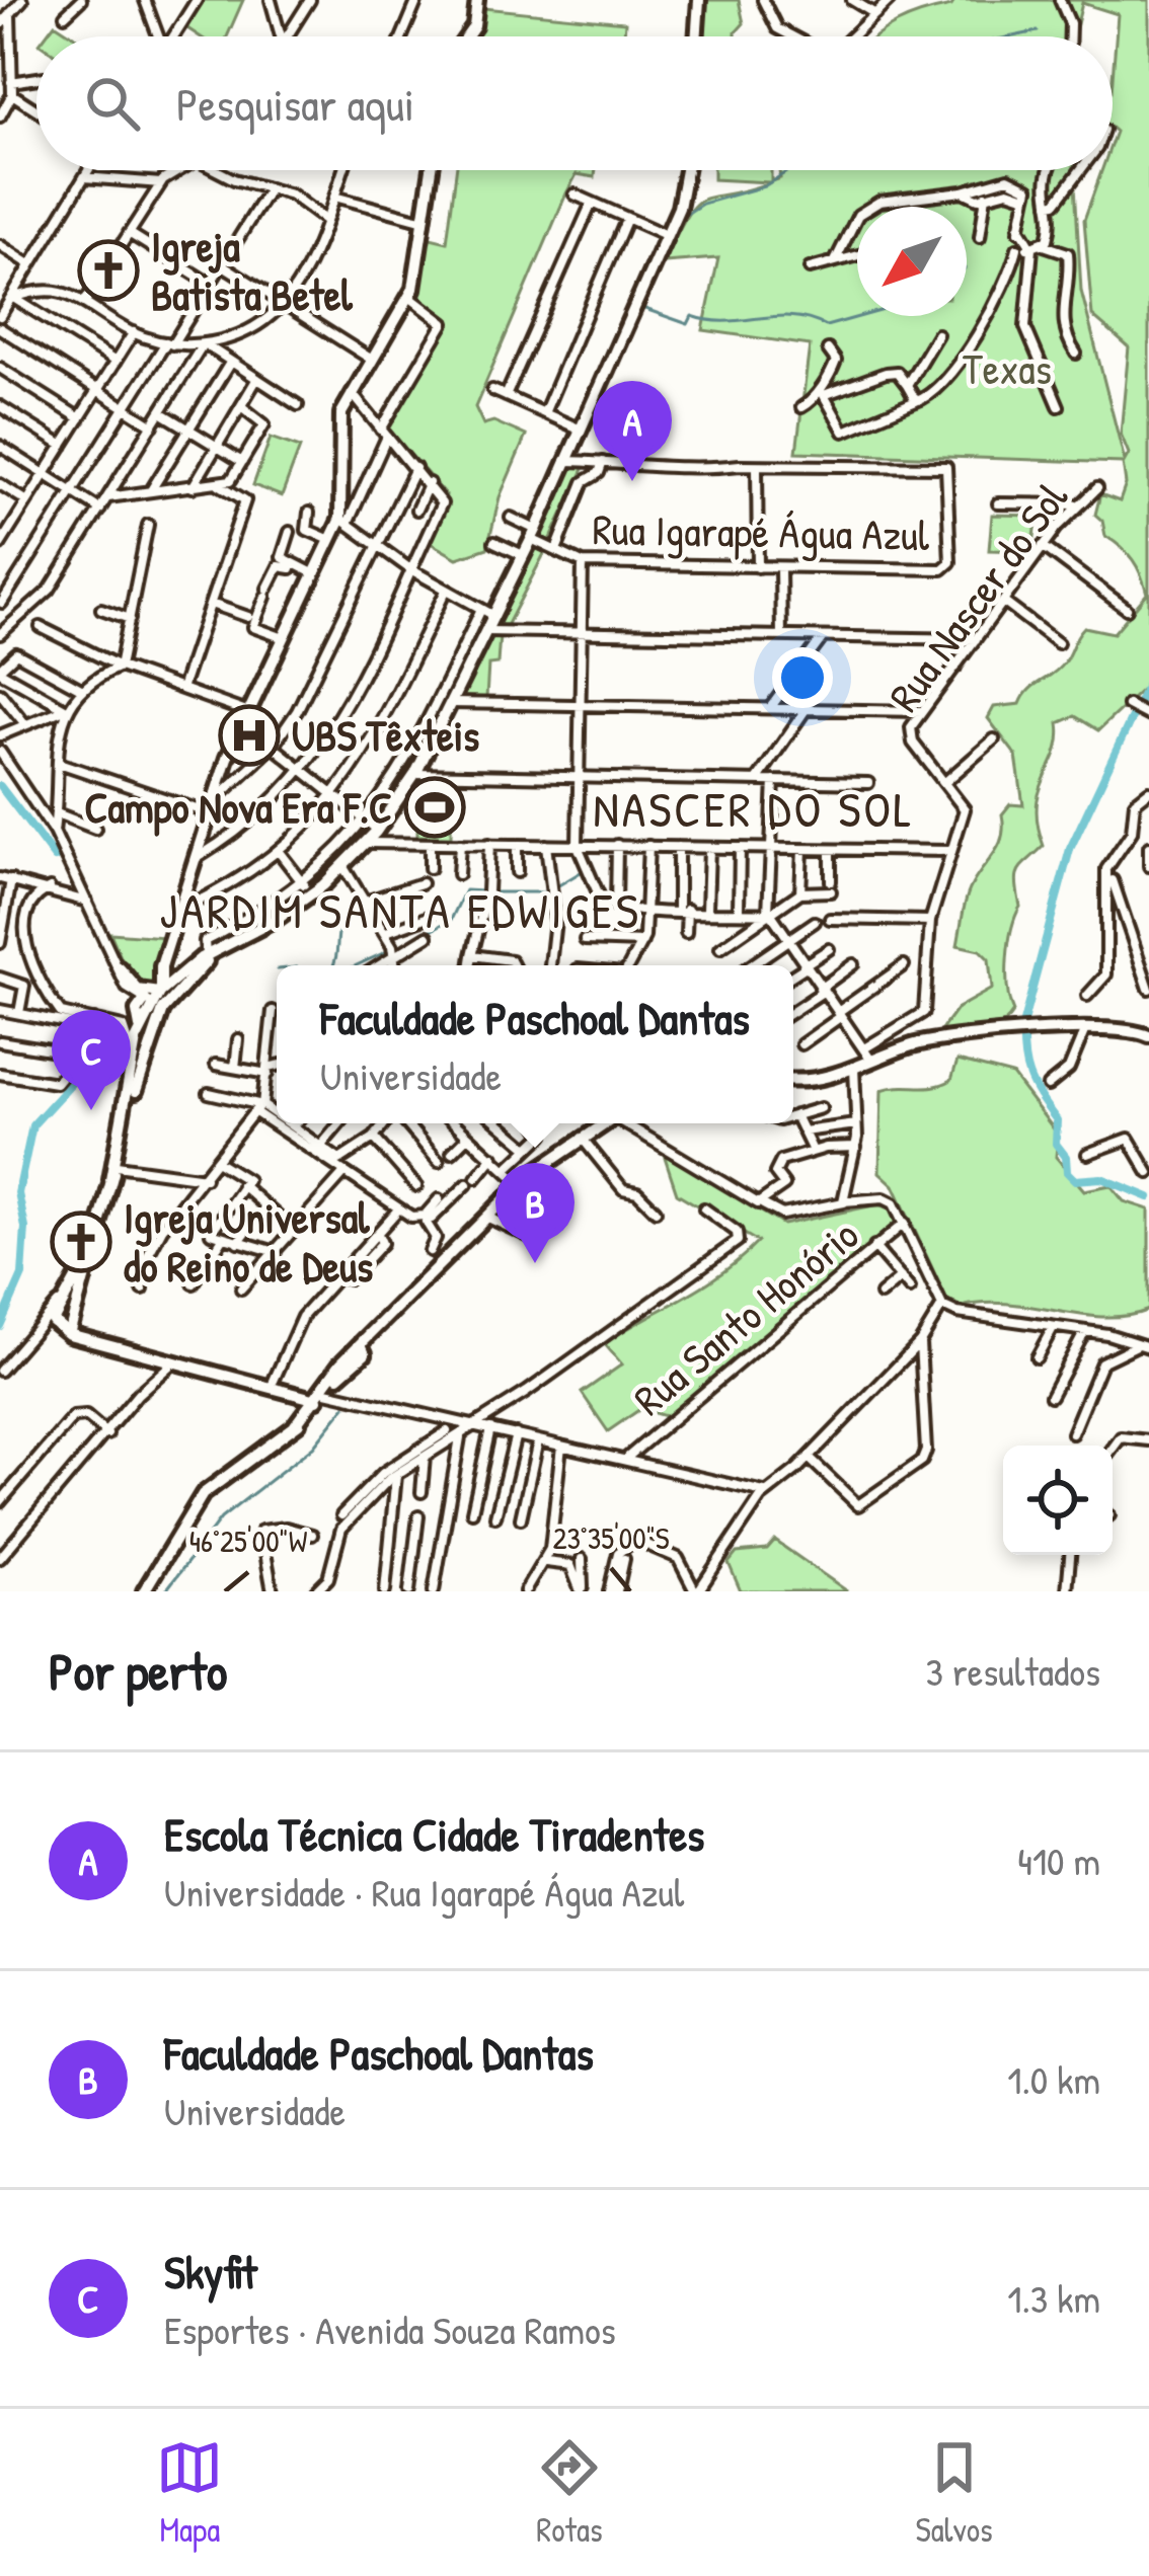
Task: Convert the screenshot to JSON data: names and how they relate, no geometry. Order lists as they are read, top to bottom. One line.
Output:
{"streets":{"street":["Rua Igarapé Água Azul","Rua Nascer do Sol","Rua Santo Honório"]},"districts":["NASCER DO SOL","JARDIM SANTA EDWIGES"],"parks":["Texas"],"places":{"church":["Igreja Batista Betel","Igreja Universal do Reino de Deus"],"hospital":["UBS Têxteis"],"sports":["Campo Nova Era F.C"]},"north":"bottom left","page":{"search":"Pesquisar aqui","pins":["A","C","B"],"popup":["Faculdade Paschoal Dantas","Universidade"],"heading":["Por perto","3 resultados"],"list":[{"mark":"A","name":"Escola Técnica Cidade Tiradentes","note":"Universidade · Rua Igarapé Água Azul","value":"410 m"},{"mark":"B","name":"Faculdade Paschoal Dantas","note":"Universidade","value":"1.0 km"},{"mark":"C","name":"Skyfit","note":"Esportes · Avenida Souza Ramos","value":"1.3 km"}],"nav":["Mapa","Rotas","Salvos"]},"coordinates":["23°35'00\"S","46°25'00\"W"]}
